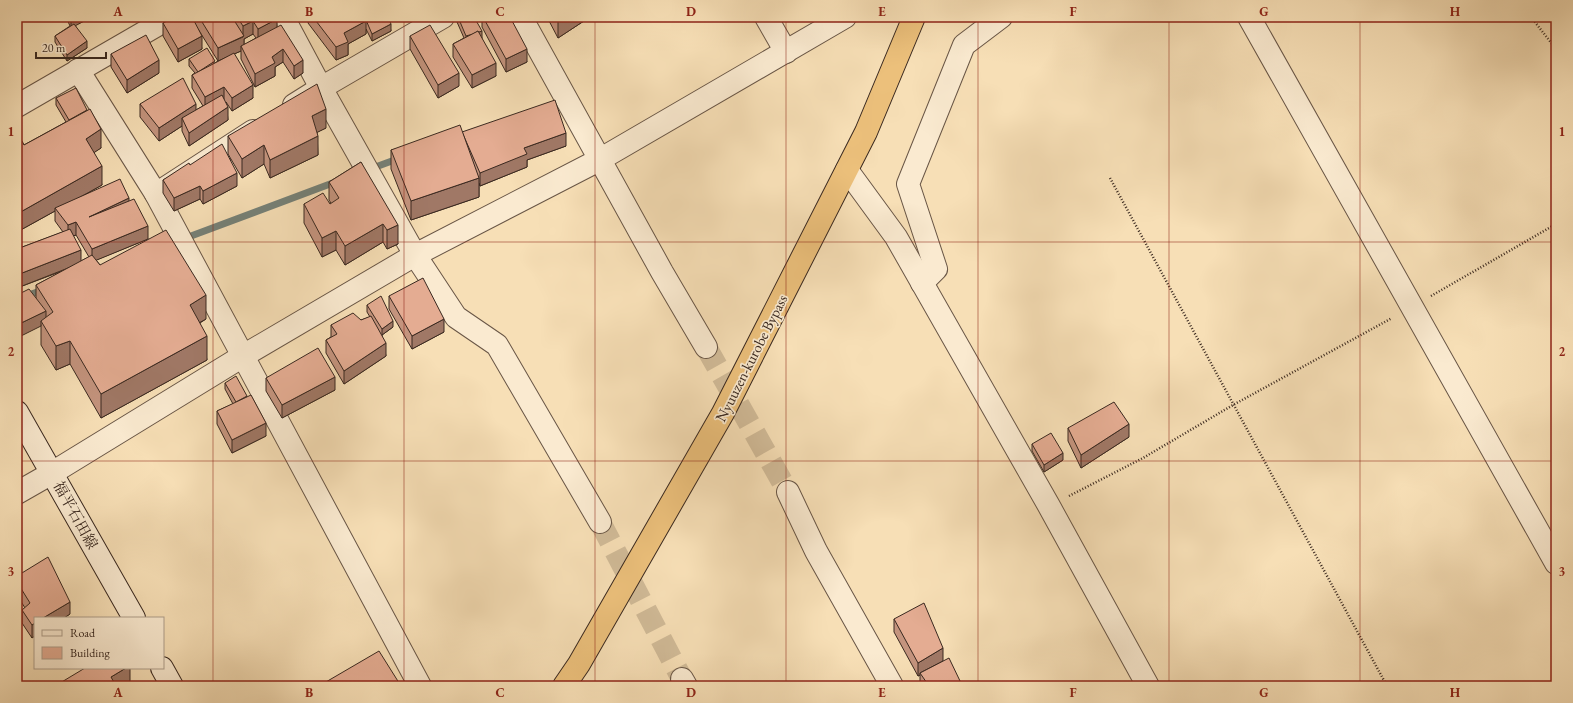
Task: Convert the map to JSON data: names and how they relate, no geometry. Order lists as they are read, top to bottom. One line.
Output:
{"streets":{"highway":["Nyuuzen-kurobe Bypass"],"street":["福平石田線"]},"legend":["Road","Building"],"scale_bar":"20 m","grid":{"columns":["A","B","C","D","E","F","G","H"],"rows":["1","2","3"]}}
